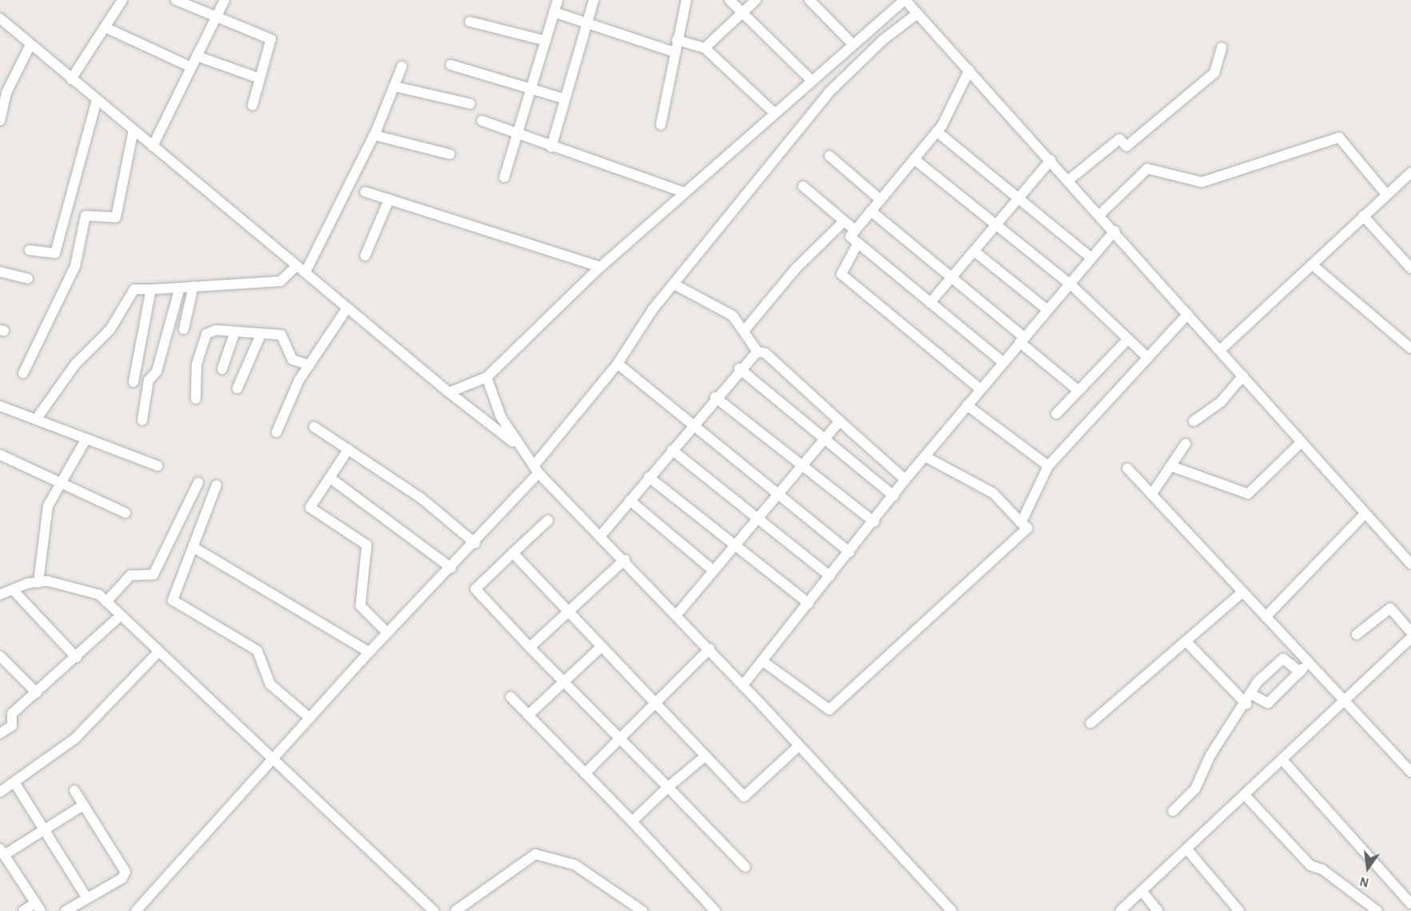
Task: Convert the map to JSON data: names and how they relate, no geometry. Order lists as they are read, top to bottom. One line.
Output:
{"north":"bottom"}
